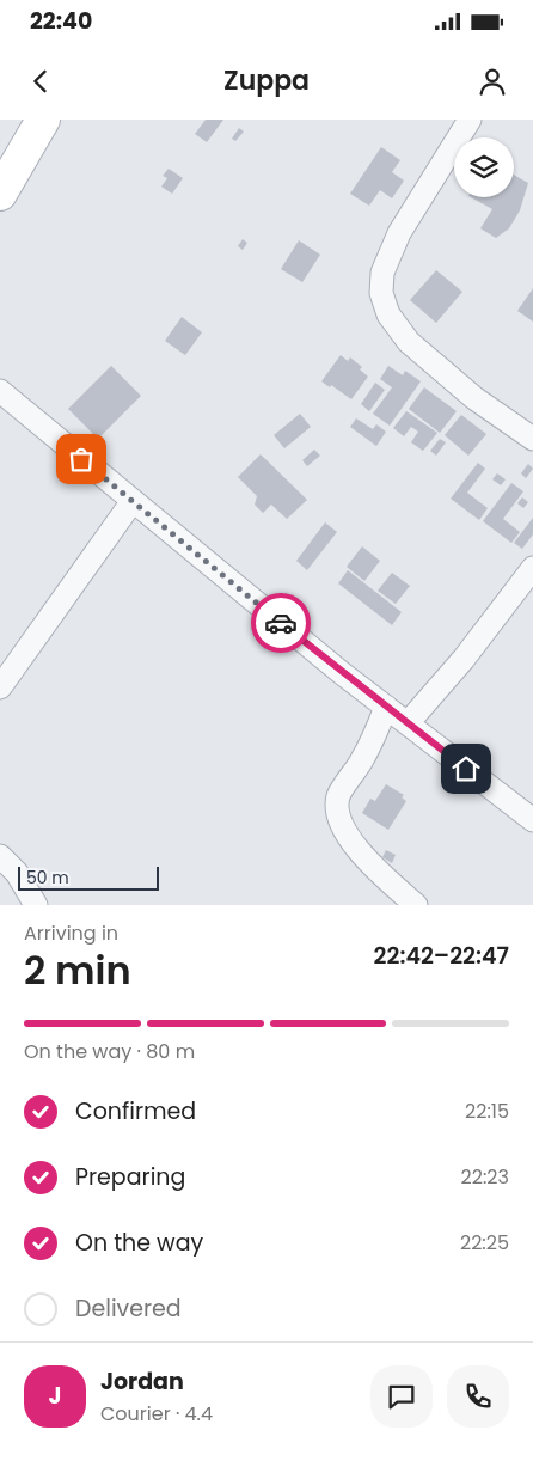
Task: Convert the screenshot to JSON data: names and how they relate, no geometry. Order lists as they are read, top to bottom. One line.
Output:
{"scale_bar":"50 m","page":{"status":"22:40","header":"Zuppa","scale":"50 m","heading":["2 min","Arriving in","22:42–22:47"],"panel":["Jordan","Courier · 4.4"],"bar":"On the way · 80 m","list":[["Confirmed","22:15"],["Preparing","22:23"],["On the way","22:25"],"Delivered"],"round":"J"}}
